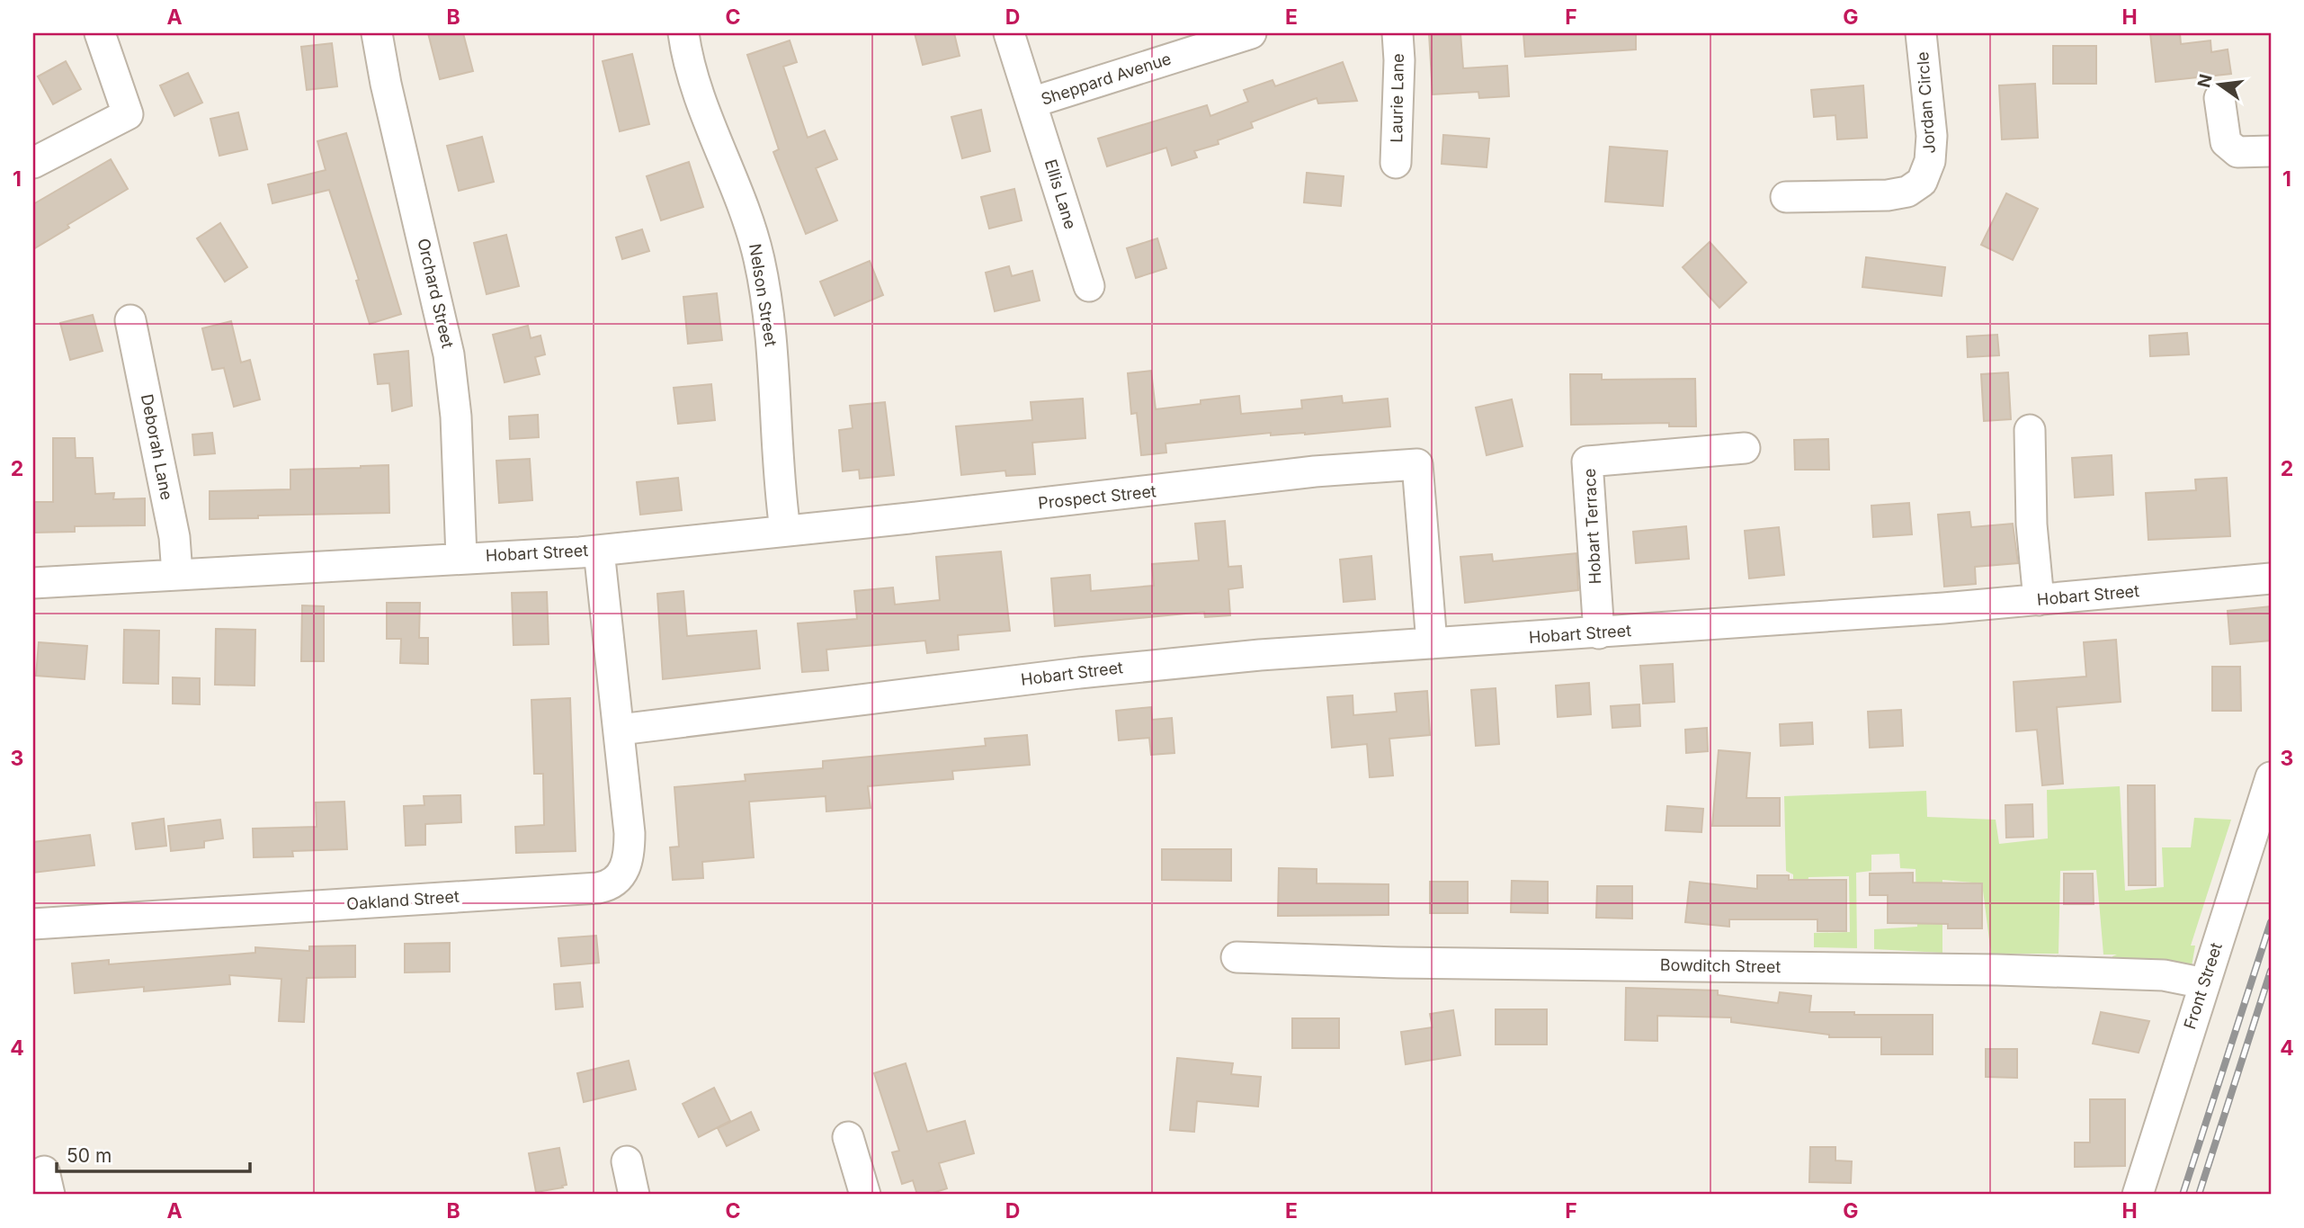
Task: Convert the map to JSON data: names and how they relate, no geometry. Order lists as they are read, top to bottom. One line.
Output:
{"streets":{"street":["Sheppard Avenue","Laurie Lane","Jordan Circle","Ellis Lane","Orchard Street","Nelson Street","Deborah Lane","Prospect Street","Hobart Terrace","Hobart Street","Oakland Street","Bowditch Street","Front Street"]},"crossings":[["Sheppard Avenue","Ellis Lane"],["Orchard Street","Hobart Street"],["Nelson Street","Prospect Street"],["Deborah Lane","Hobart Street"],["Prospect Street","Hobart Street"],["Hobart Terrace","Hobart Street"],["Hobart Street","Oakland Street"],["Bowditch Street","Front Street"]],"scale_bar":"50 m","north":"left","grid":{"columns":["A","B","C","D","E","F","G","H"],"rows":["1","2","3","4"]}}
